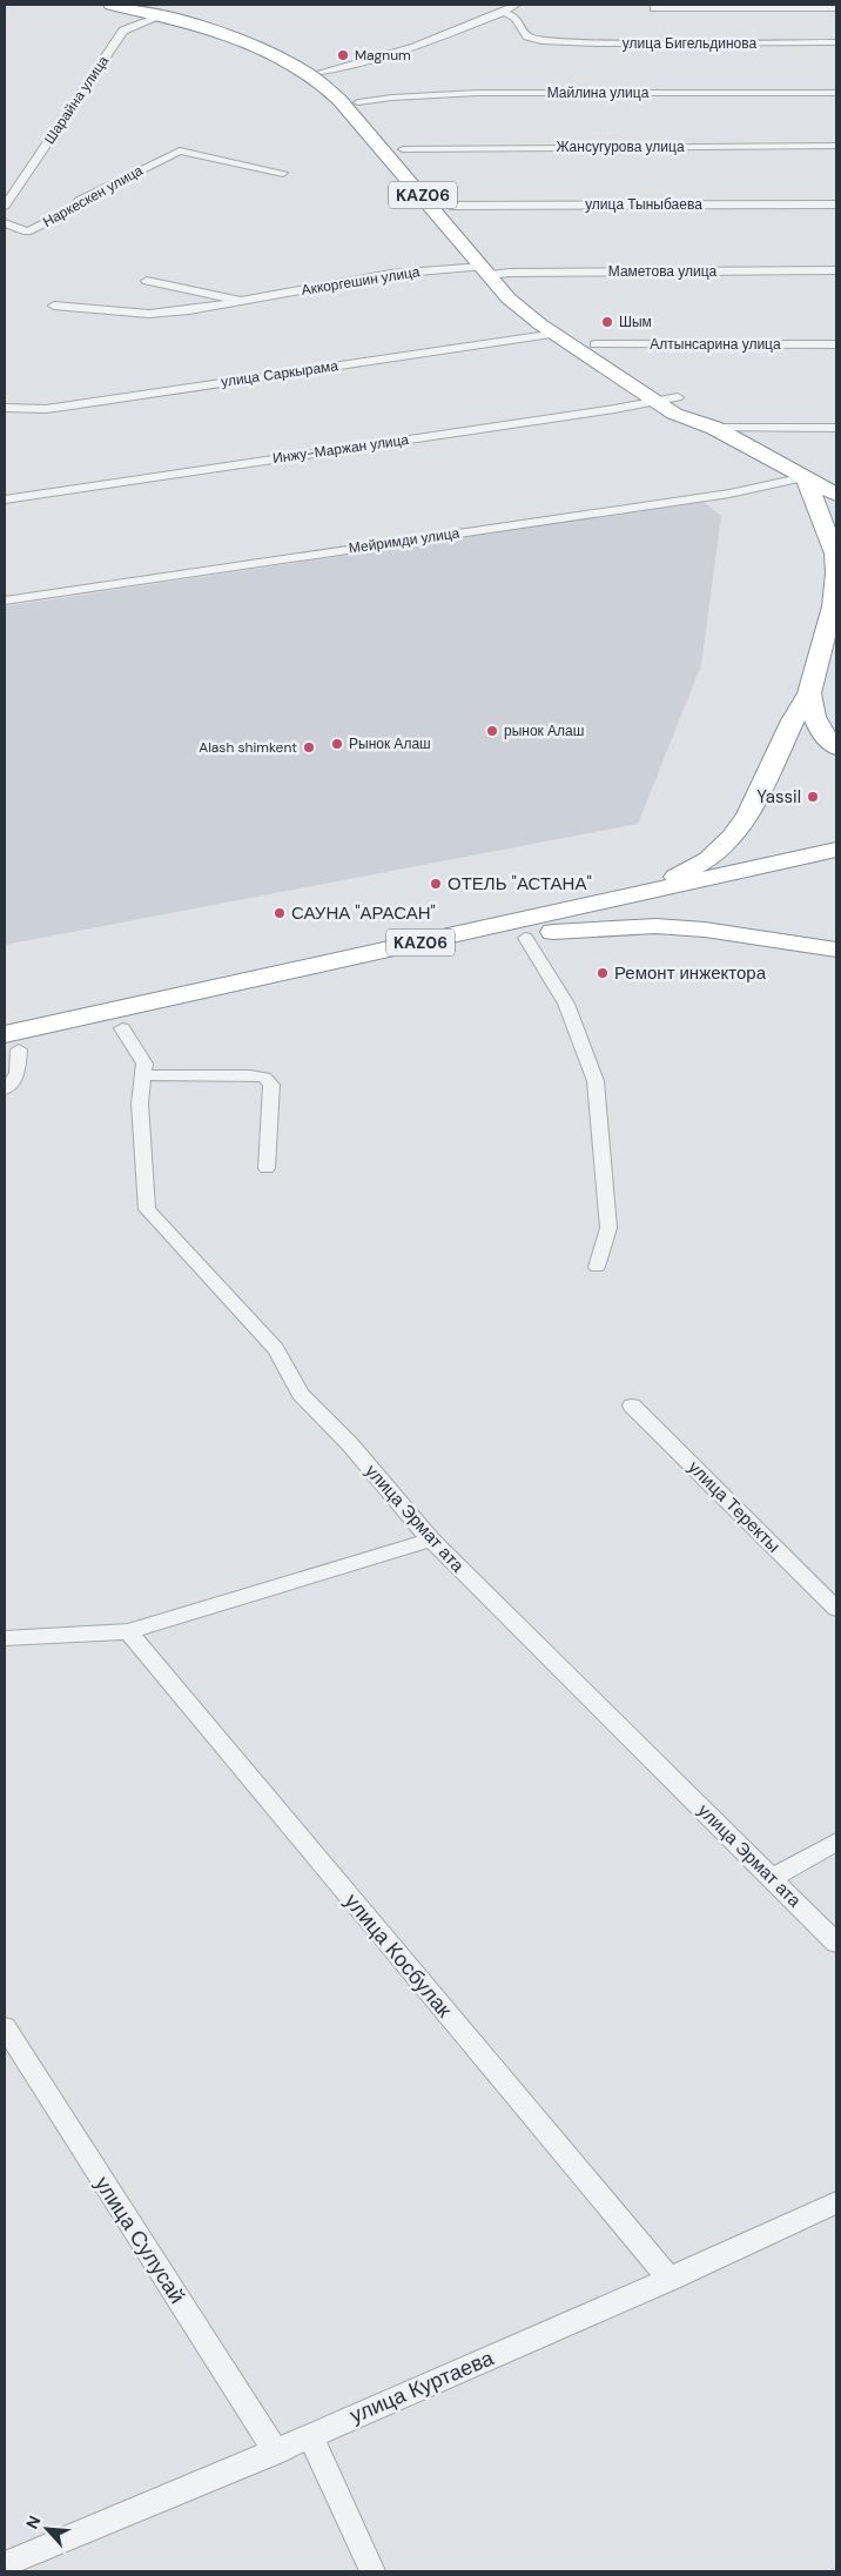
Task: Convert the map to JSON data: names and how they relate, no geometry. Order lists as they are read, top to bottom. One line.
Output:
{"streets":{"highway":["KАZ06"],"street":["улица Бигельдинова","Майлина улица","Шарайна улица","Жансугурова улица","Наркескен улица","улица Тыныбаева","Маметова улица","Аккоргешин улица","Алтынсарина улица","улица Саркырама","Инжу-Маржан улица","Мейримди улица","улица Теректы","улица Эрмат ата","улица Косбулак","улица Сулусай","улица Куртаева"]},"crossings":[["Майлина улица","KАZ06"],["Шарайна улица","KАZ06"],["Жансугурова улица","KАZ06"],["KАZ06","улица Тыныбаева"],["KАZ06","Маметова улица"],["KАZ06","Аккоргешин улица"],["KАZ06","Алтынсарина улица"],["KАZ06","улица Саркырама"],["KАZ06","Инжу-Маржан улица"],["KАZ06","Мейримди улица"],["KАZ06","улица Эрмат ата"],["Маметова улица","Аккоргешин улица"],["улица Косбулак","улица Куртаева"],["улица Сулусай","улица Куртаева"]],"places":["Magnum","Шым","рынок Алаш","Рынок Алаш","Alash shimkent","Yassil","ОТЕЛЬ \"АСТАНА\"","САУНА \"АРАСАН\"","Ремонт инжектора"],"north":"top left"}
